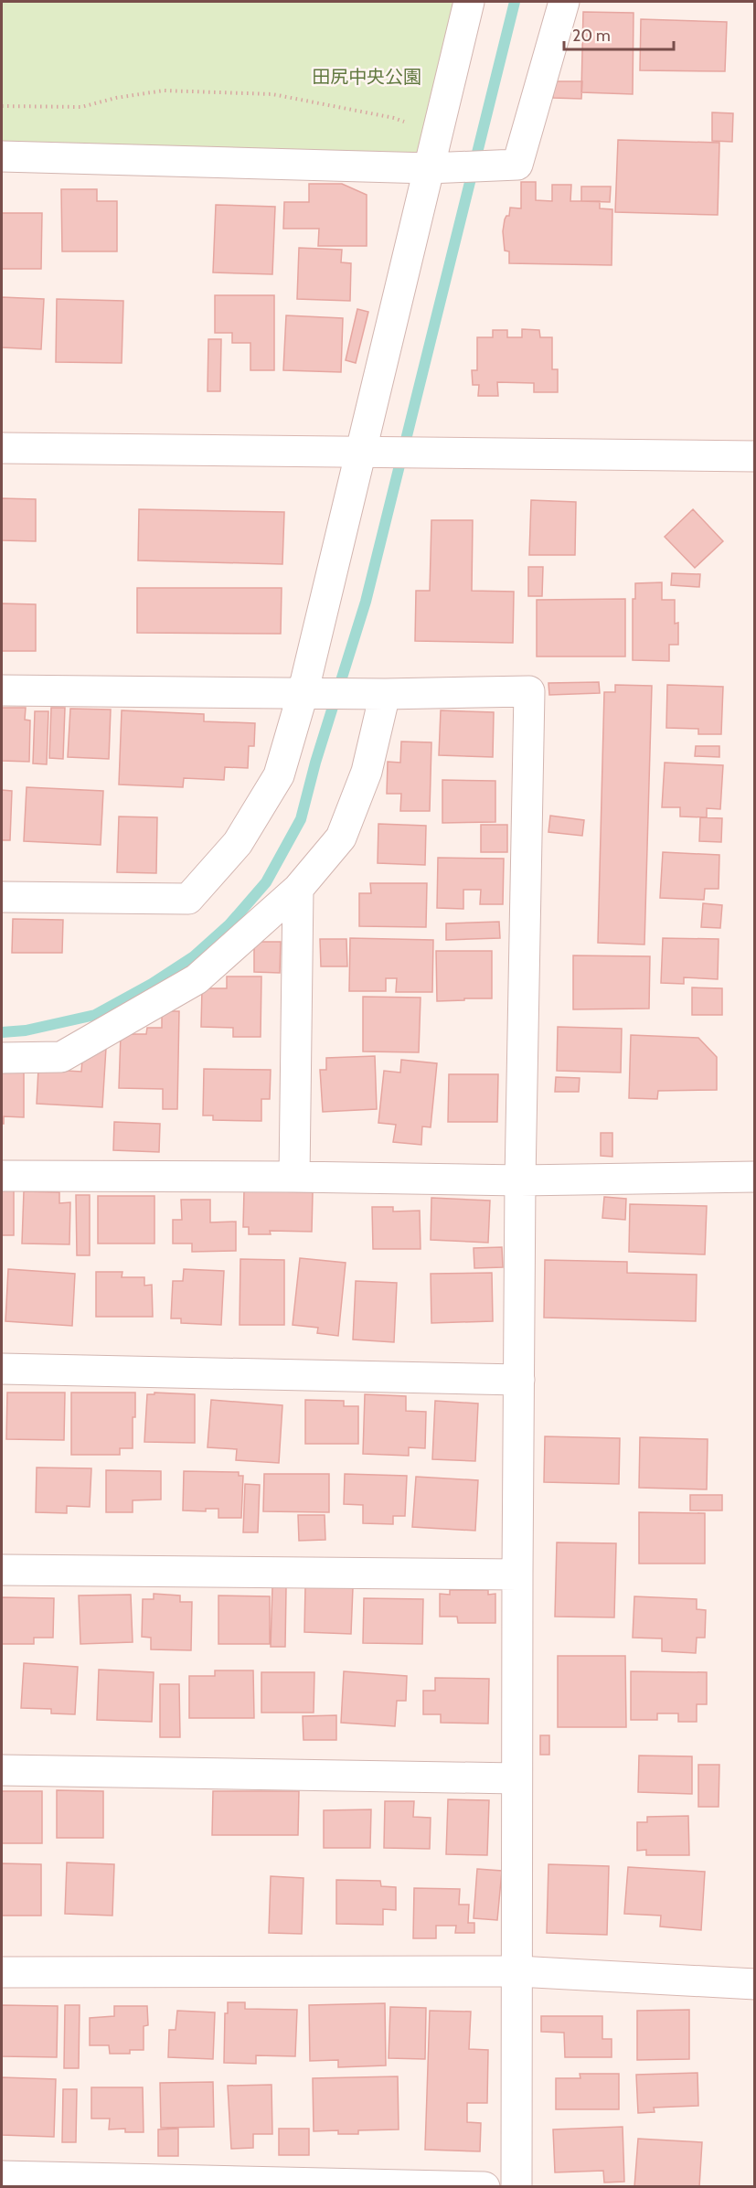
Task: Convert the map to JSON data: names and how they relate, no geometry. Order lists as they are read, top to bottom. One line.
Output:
{"parks":["田尻中央公園"],"scale_bar":"20 m"}
